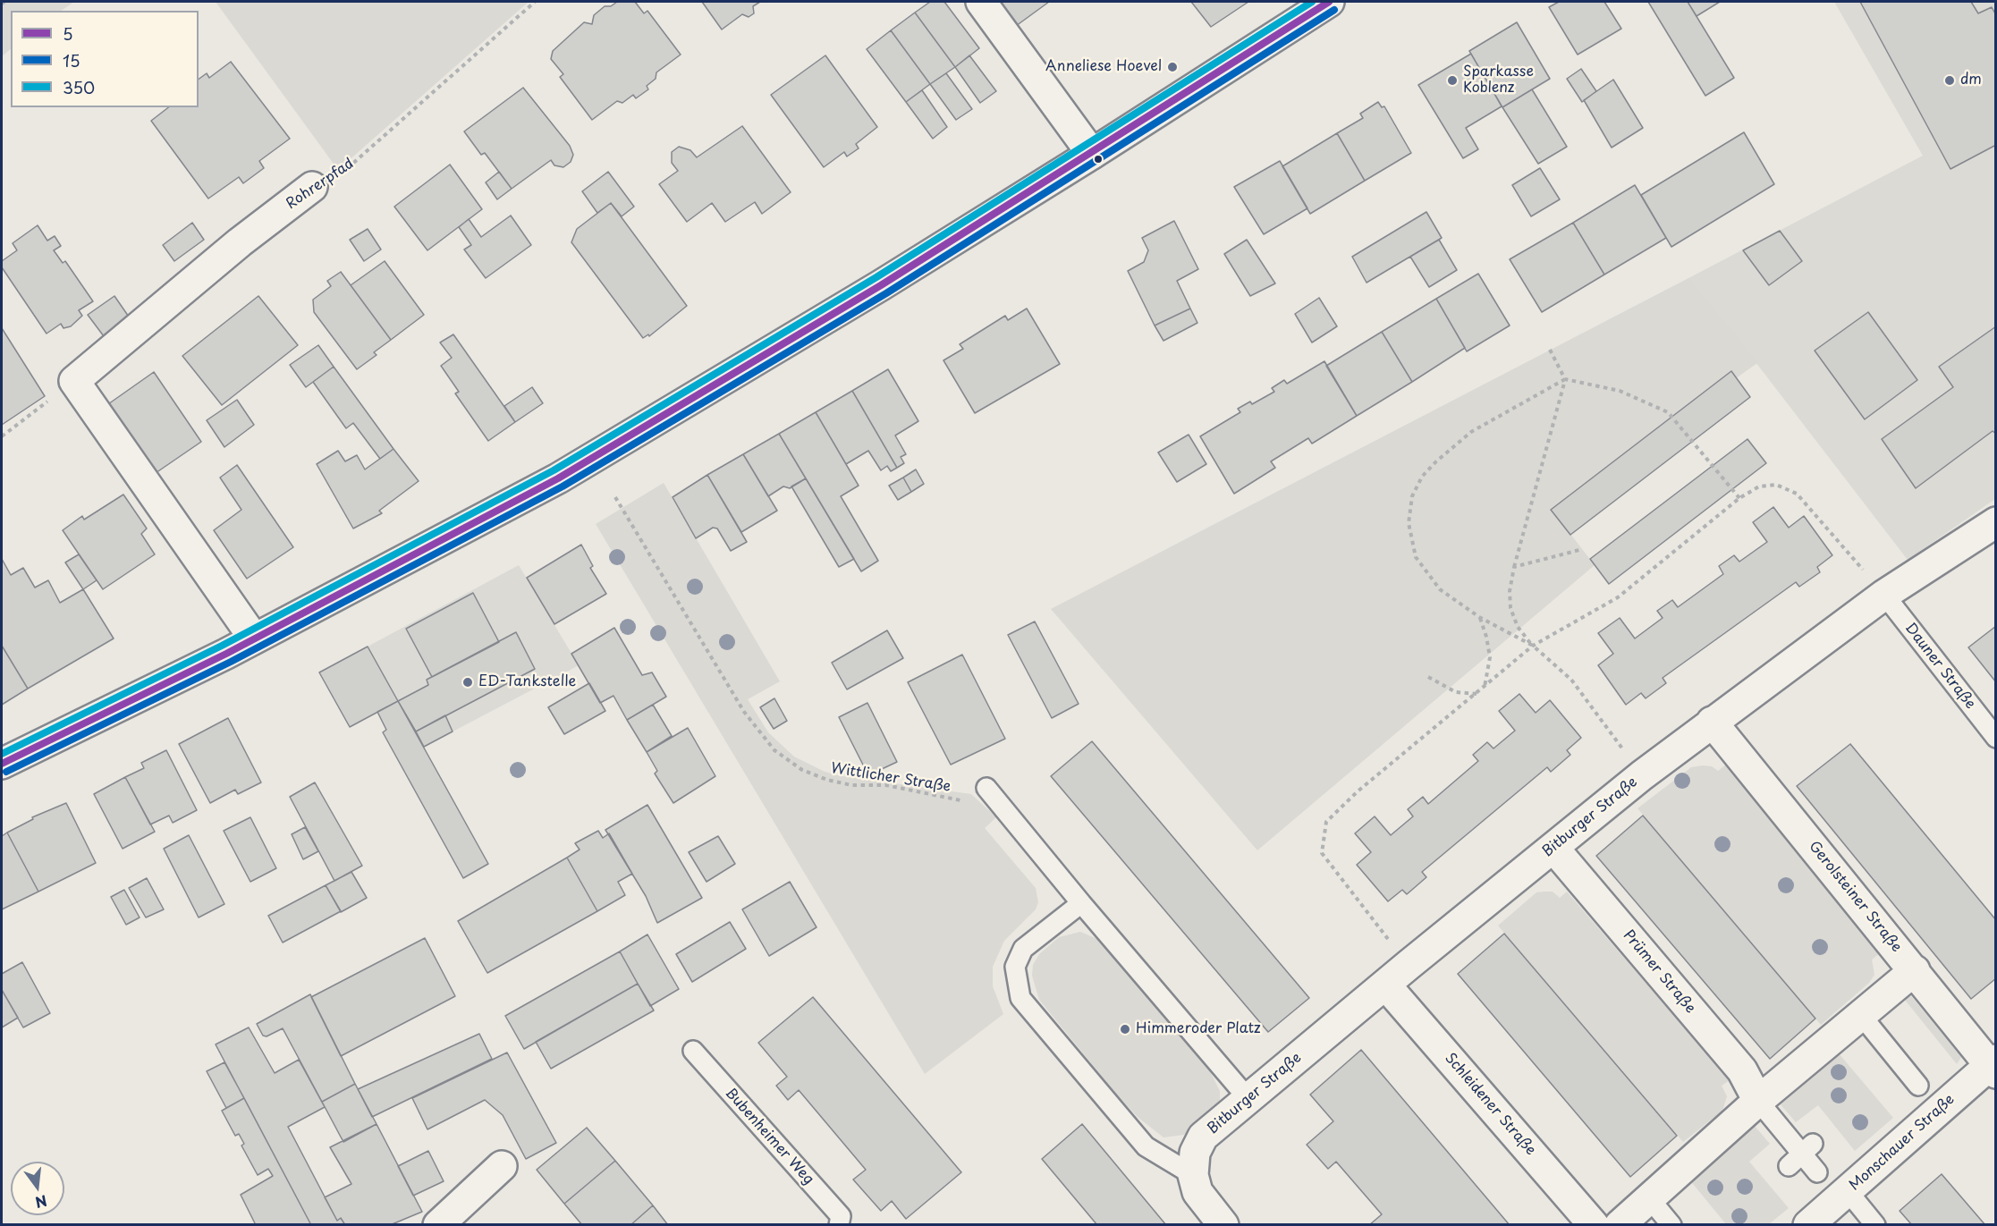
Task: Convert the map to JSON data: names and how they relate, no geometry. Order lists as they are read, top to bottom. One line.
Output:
{"streets":{"street":["Rohrerpfad","Bitburger Straße","Gerolsteiner Straße","Prümer Straße","Schleidener Straße","Monschauer Straße"],"lane":["Dauner Straße","Bubenheimer Weg"],"path":["Wittlicher Straße"]},"crossings":[["Dauner Straße","Bitburger Straße"],["Bitburger Straße","Gerolsteiner Straße"],["Bitburger Straße","Prümer Straße"],["Bitburger Straße","Schleidener Straße"],["Gerolsteiner Straße","Monschauer Straße"]],"places":["Anneliese Hoevel","Sparkasse Koblenz","dm","ED-Tankstelle","Himmeroder Platz"],"lines":["transit line 5","transit line 350","transit line 15"],"legend":["5","15","350"],"north":"bottom"}
